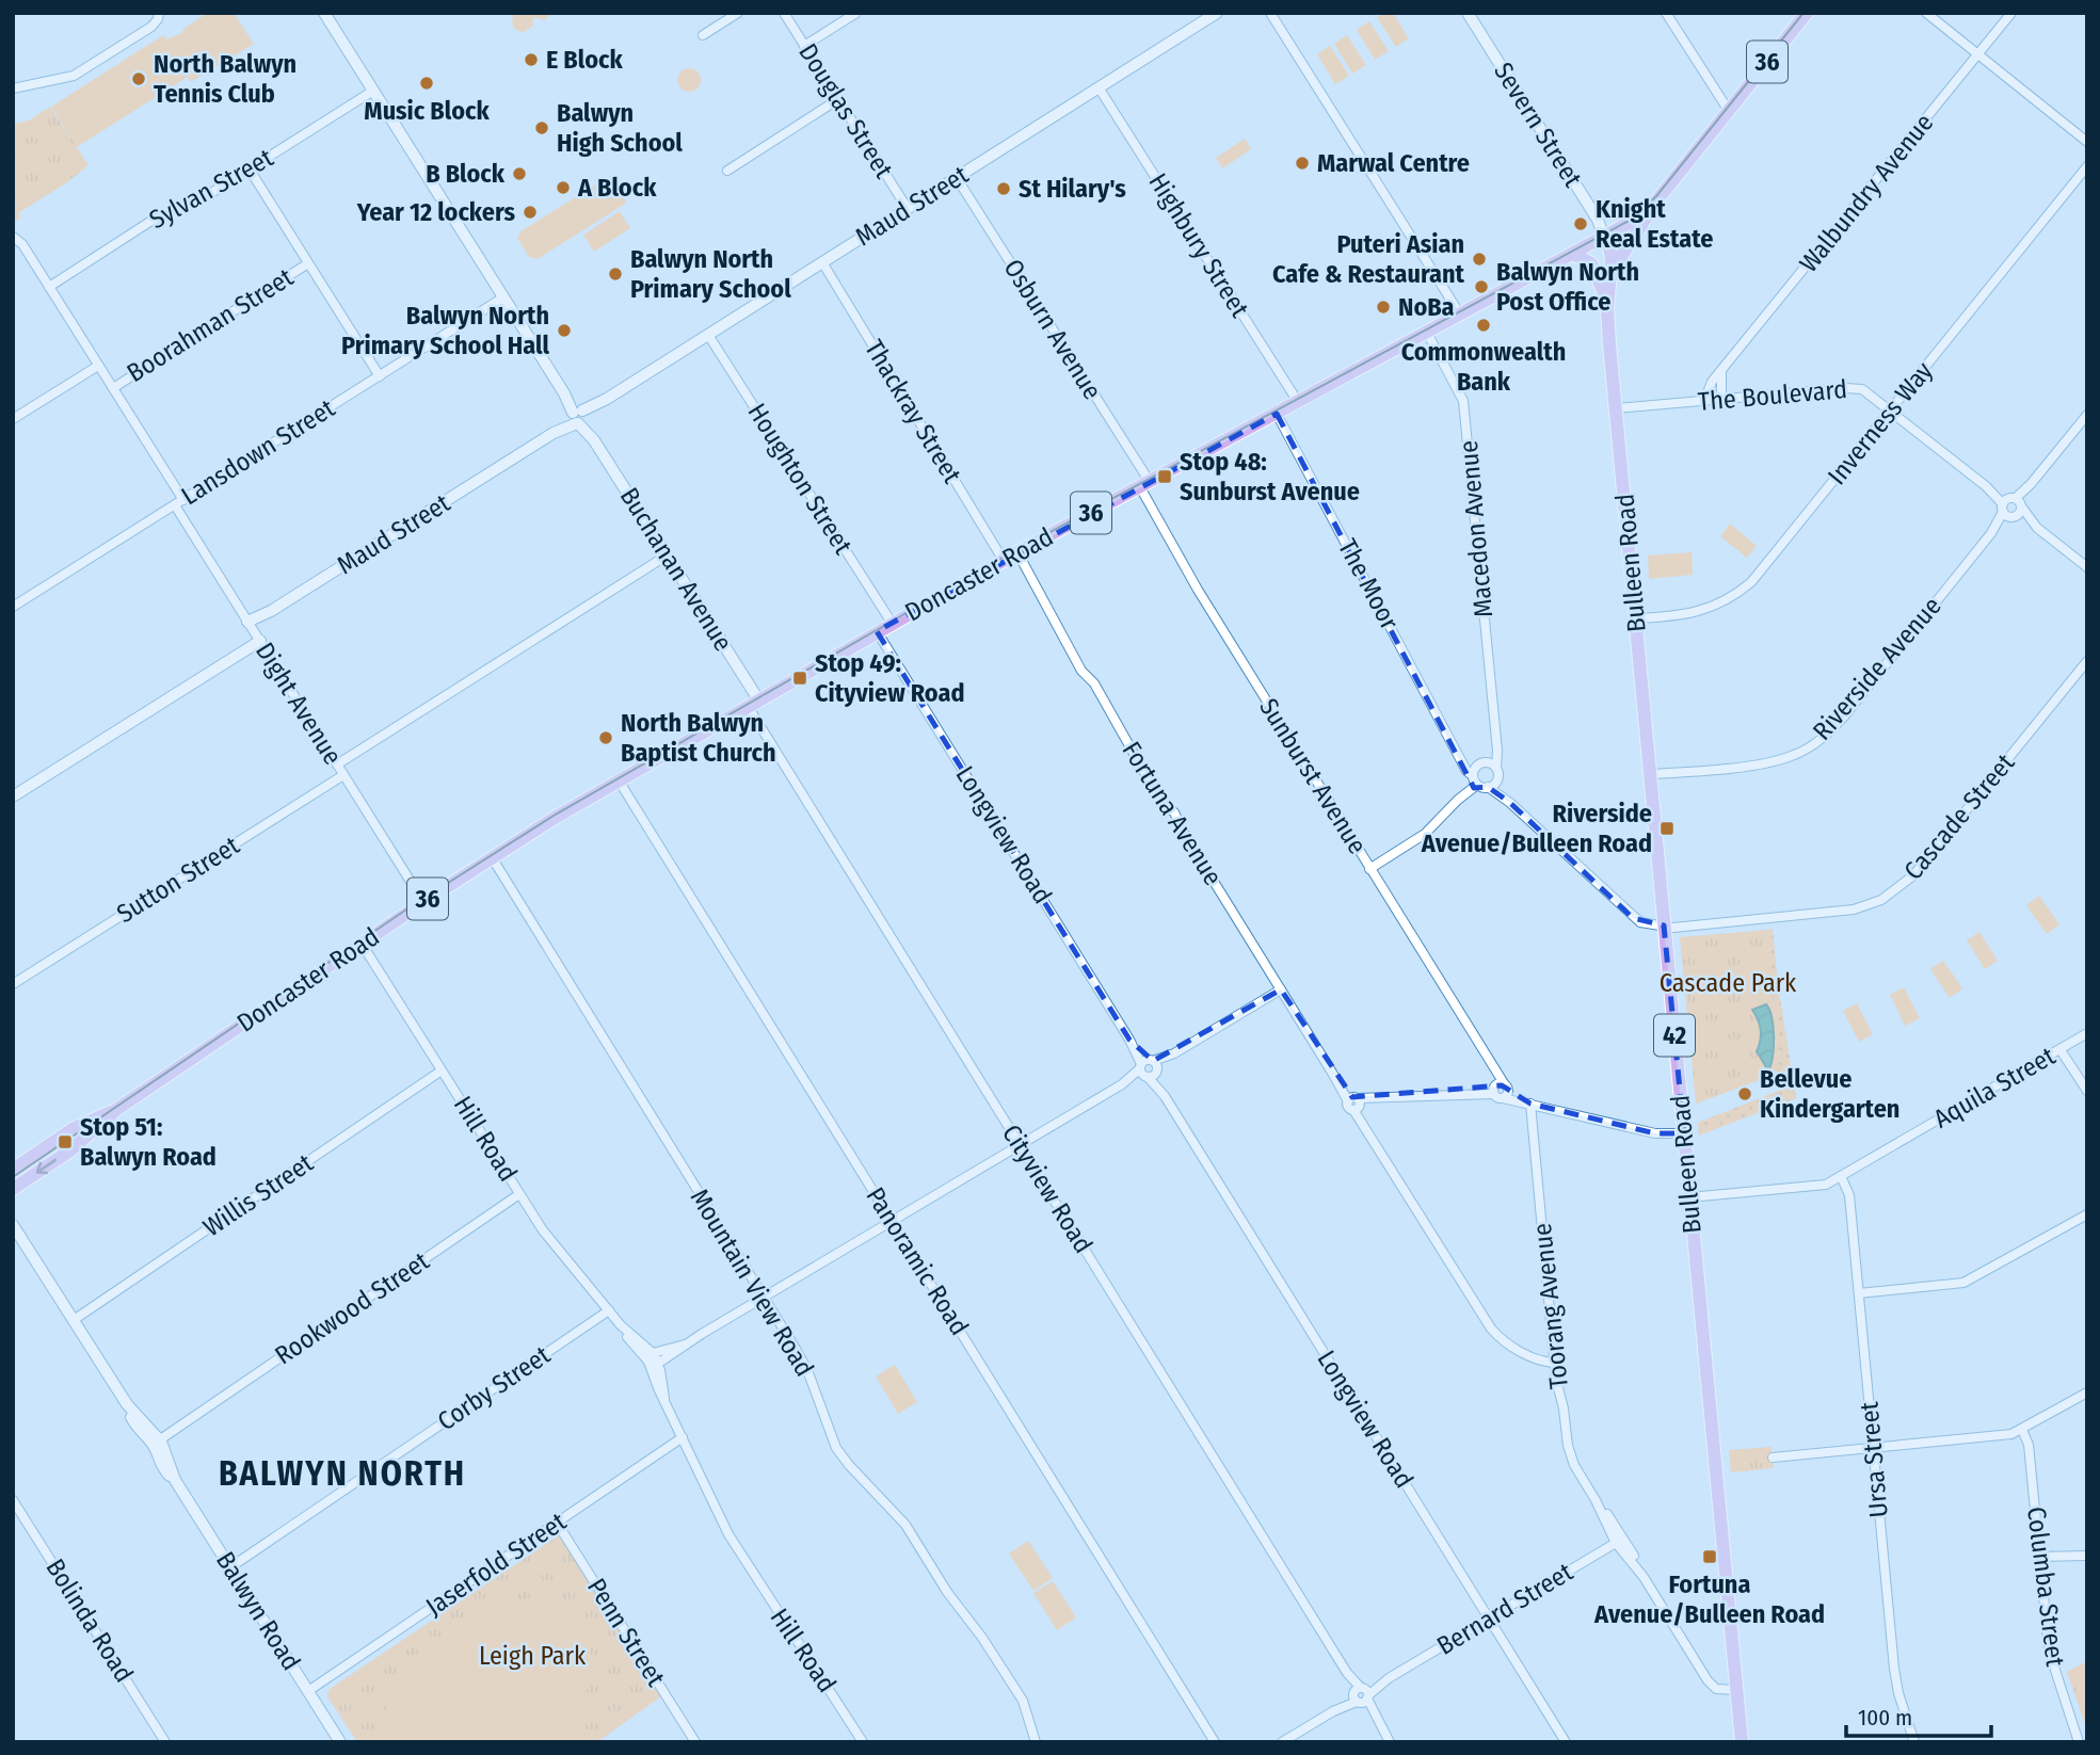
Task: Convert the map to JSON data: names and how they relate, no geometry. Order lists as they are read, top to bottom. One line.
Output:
{"streets":{"main road":["36","Bulleen Road","Doncaster Road","42"],"street":["Douglas Street","Severn Street","Sylvan Street","Walbundry Avenue","Maud Street","Highbury Street","Boorahman Street","Osburn Avenue","The Boulevard","Thackray Street","Inverness Way","Lansdown Street","Houghton Street","Macedon Avenue","Buchanan Avenue","The Moor","Riverside Avenue","Dight Avenue","Sunburst Avenue","Fortuna Avenue","Cascade Street","Longview Road","Sutton Street","Aquila Street","Hill Road","Cityview Road","Willis Street","Panoramic Road","Mountain View Road","Toorang Avenue","Rookwood Street","Corby Street","Ursa Street","Jaserfold Street","Columba Street","Bernard Street","Balwyn Road","Bolinda Road","Penn Street"]},"crossings":[["Douglas Street","Maud Street"],["Severn Street","Bulleen Road"],["Severn Street","Doncaster Road"],["Sylvan Street","Buchanan Avenue"],["Sylvan Street","Dight Avenue"],["Walbundry Avenue","The Boulevard"],["Maud Street","Highbury Street"],["Maud Street","Osburn Avenue"],["Maud Street","Thackray Street"],["Maud Street","Houghton Street"],["Maud Street","Buchanan Avenue"],["Maud Street","Dight Avenue"],["Highbury Street","Doncaster Road"],["Boorahman Street","Dight Avenue"],["Osburn Avenue","Doncaster Road"],["Osburn Avenue","Sunburst Avenue"],["The Boulevard","Inverness Way"],["The Boulevard","Bulleen Road"],["The Boulevard","Riverside Avenue"],["Thackray Street","Doncaster Road"],["Inverness Way","Bulleen Road"],["Lansdown Street","Buchanan Avenue"],["Lansdown Street","Dight Avenue"],["Houghton Street","Doncaster Road"],["Macedon Avenue","Doncaster Road"],["Bulleen Road","Doncaster Road"],["Bulleen Road","Riverside Avenue"],["Bulleen Road","Cascade Street"],["Bulleen Road","Aquila Street"],["Bulleen Road","Toorang Avenue"],["Buchanan Avenue","Doncaster Road"],["Buchanan Avenue","Cityview Road"],["Doncaster Road","The Moor"],["Doncaster Road","Dight Avenue"],["Doncaster Road","Sunburst Avenue"],["Doncaster Road","Fortuna Avenue"],["Doncaster Road","Longview Road"],["Doncaster Road","Hill Road"],["Doncaster Road","Cityview Road"],["Doncaster Road","Panoramic Road"],["Doncaster Road","Mountain View Road"],["Dight Avenue","Sutton Street"],["Fortuna Avenue","Toorang Avenue"],["Longview Road","Bernard Street"],["Aquila Street","Ursa Street"],["Hill Road","Willis Street"],["Hill Road","Rookwood Street"],["Hill Road","Corby Street"],["Hill Road","Jaserfold Street"],["Cityview Road","Bernard Street"],["Willis Street","Balwyn Road"],["Toorang Avenue","Bernard Street"],["Rookwood Street","Balwyn Road"],["Corby Street","Balwyn Road"],["Jaserfold Street","Balwyn Road"],["Jaserfold Street","Penn Street"]],"districts":["BALWYN NORTH"],"parks":["Cascade Park","Leigh Park"],"places":{"other":["E Block","North Balwyn Tennis Club","Music Block","Balwyn High School","Marwal Centre","B Block","A Block","St Hilary's","Year 12 lockers","Knight Real Estate","Puteri Asian Cafe & Restaurant","Balwyn North Primary School","Balwyn North Post Office","NoBa","Commonwealth Bank","Balwyn North Primary School Hall","North Balwyn Baptist Church","Bellevue Kindergarten"],"transit":["Stop 48: Sunburst Avenue","Stop 49: Cityview Road","Riverside Avenue/Bulleen Road","Stop 51: Balwyn Road","Fortuna Avenue/Bulleen Road"]},"scale_bar":"100 m"}
